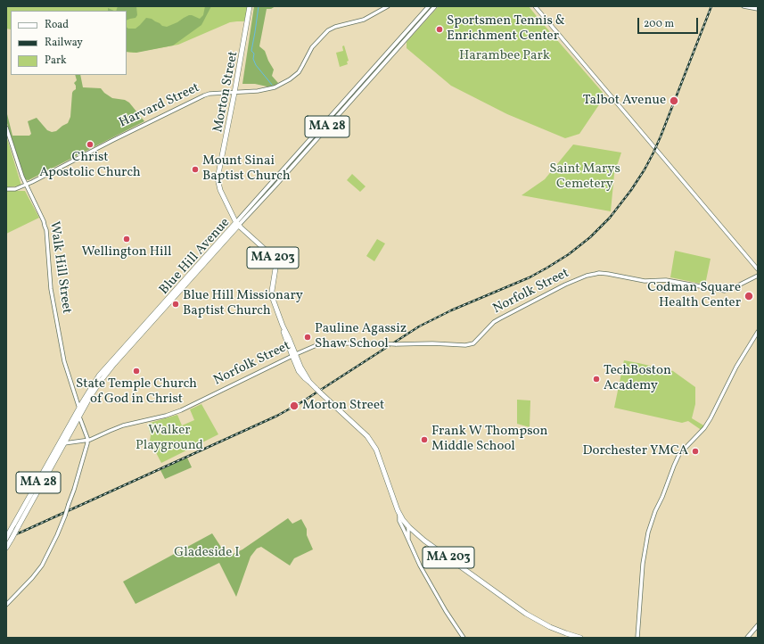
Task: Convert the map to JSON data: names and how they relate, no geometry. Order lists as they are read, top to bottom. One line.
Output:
{"streets":{"highway":["Morton Street","MA 28","Blue Hill Avenue","MA 203"],"main road":["Harvard Street","Walk Hill Street","Norfolk Street"]},"crossings":[["Morton Street","Harvard Street"],["Morton Street","Blue Hill Avenue"],["Morton Street","MA 203"],["Morton Street","Norfolk Street"],["Harvard Street","Walk Hill Street"],["Blue Hill Avenue","Walk Hill Street"],["Blue Hill Avenue","Norfolk Street"],["Walk Hill Street","Norfolk Street"]],"parks":["Harambee Park","Saint Marys Cemetery","Walker Playground","Gladeside I"],"places":["Sportsmen Tennis & Enrichment Center","Talbot Avenue","Christ Apostolic Church","Mount Sinai Baptist Church","Wellington Hill","Codman Square Health Center","Blue Hill Missionary Baptist Church","Pauline Agassiz Shaw School","State Temple Church of God in Christ","TechBoston Academy","Morton Street","Frank W Thompson Middle School","Dorchester YMCA"],"legend":["Road","Railway","Park"],"scale_bar":"200 m"}
